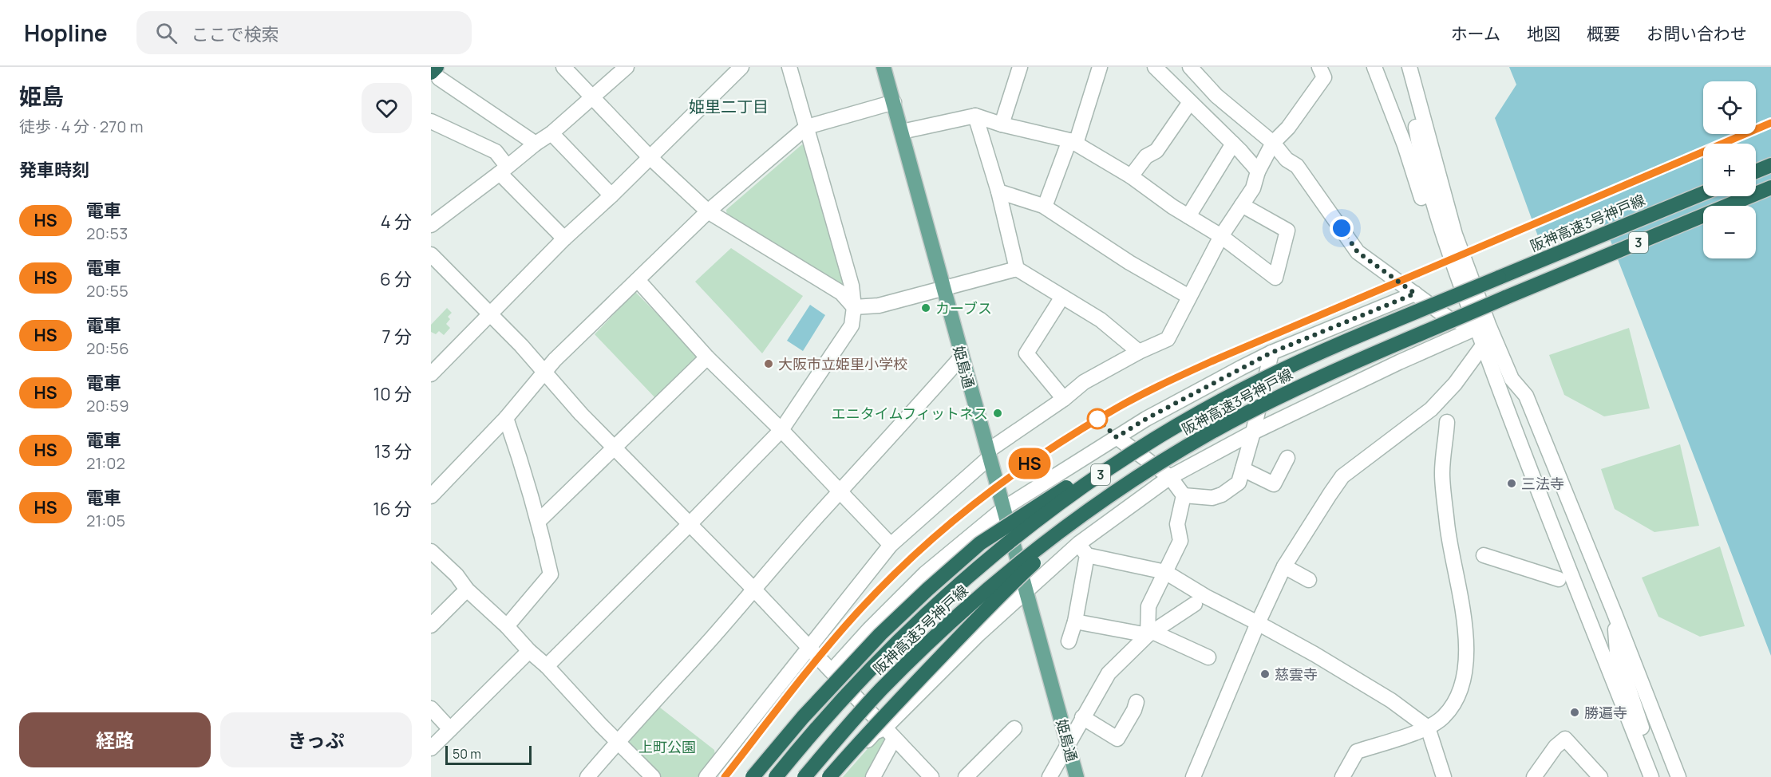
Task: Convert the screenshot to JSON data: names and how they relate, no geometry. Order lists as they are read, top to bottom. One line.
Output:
{"streets":{"highway":["阪神高速3号神戸線","3"],"main road":["姫島通"]},"crossings":[["阪神高速3号神戸線","3"]],"districts":["姫里二丁目"],"parks":["上町公園"],"places":["カーブス","大阪市立姫里小学校","エニタイムフィットネス","三法寺","慈雲寺","勝遍寺"],"scale_bar":"50 m","page":{"header":"Hopline","search":"ここで検索","nav":["ホーム","地図","概要","お問い合わせ"],"heading":[["姫島","徒歩 · 4 分 · 270 m"],"発車時刻"],"on_map":"HS","map_buttons":["+","−"],"list":[{"mark":"HS","name":"電車","note":"20:53","value":"4 分"},{"mark":"HS","name":"電車","note":"20:55","value":"6 分"},{"mark":"HS","name":"電車","note":"20:56","value":"7 分"},{"mark":"HS","name":"電車","note":"20:59","value":"10 分"},{"mark":"HS","name":"電車","note":"21:02","value":"13 分"},{"mark":"HS","name":"電車","note":"21:05","value":"16 分"}],"buttons":["経路","きっぷ"],"scale":"50 m"}}
